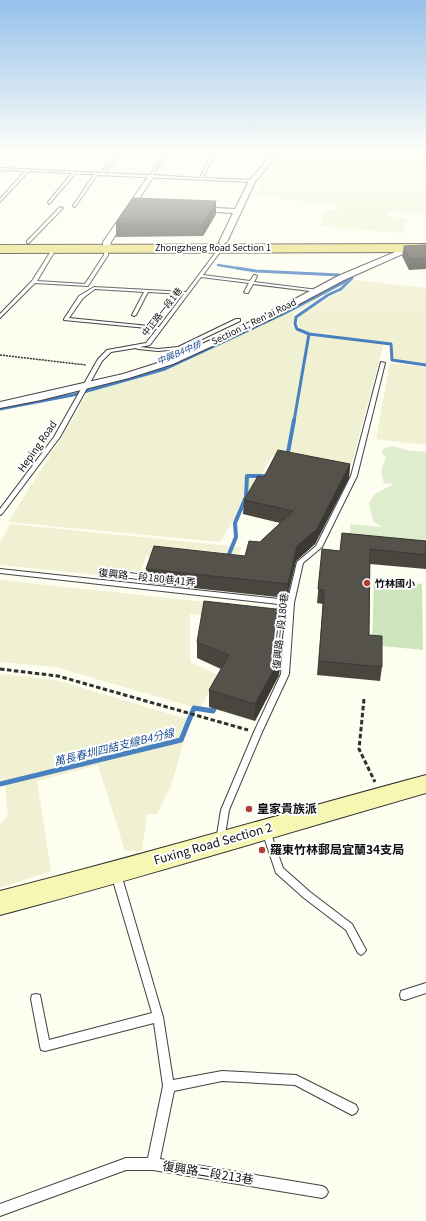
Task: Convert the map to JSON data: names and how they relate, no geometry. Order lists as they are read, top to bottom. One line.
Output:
{"streets":{"main road":["Zhongzheng Road Section 1","Fuxing Road Section 2"],"street":["Section 1, Ren'ai Road"],"lane":["中正路一段1巷","Heping Road","復興路二段180巷41弄","復興路二段180巷","復興路二段213巷"]},"crossings":[["Zhongzheng Road Section 1","中正路一段1巷"],["Zhongzheng Road Section 1","Section 1, Ren'ai Road"],["中正路一段1巷","Section 1, Ren'ai Road"],["中正路一段1巷","Heping Road"],["Section 1, Ren'ai Road","Heping Road"],["復興路二段180巷41弄","復興路二段180巷"],["復興路二段180巷","Fuxing Road Section 2"],["Fuxing Road Section 2","復興路二段213巷"]],"water":["中興B4中排","萬長春圳四結支線B4分線"],"places":["竹林國小","皇家貴族派","羅東竹林郵局宜蘭34支局"]}
